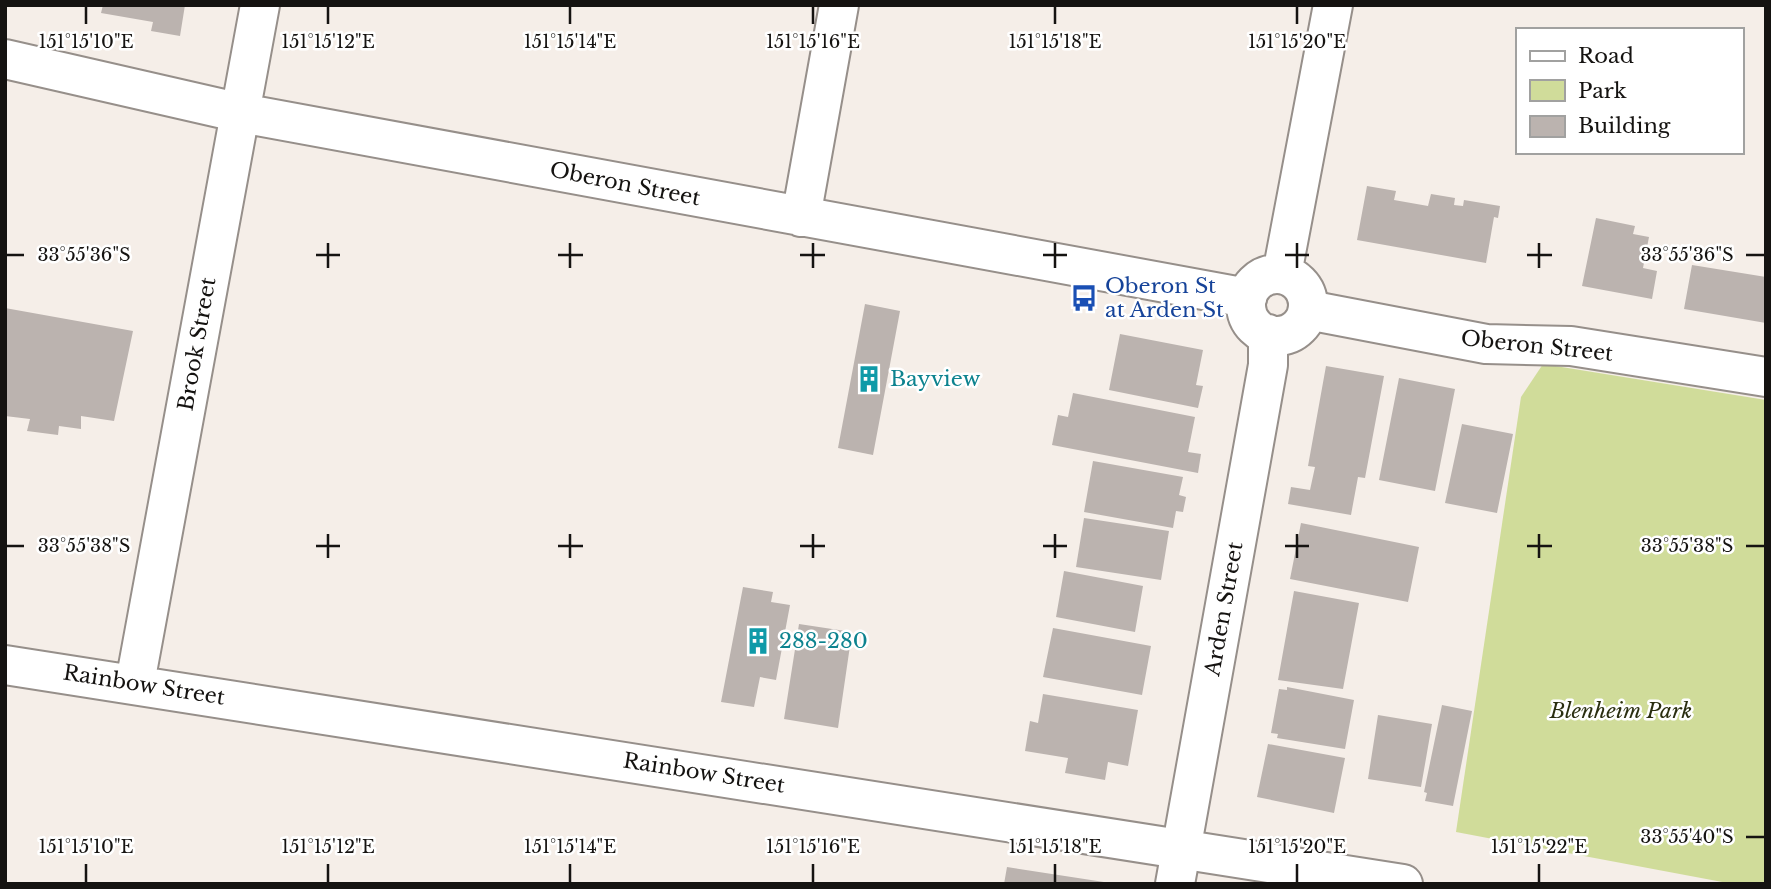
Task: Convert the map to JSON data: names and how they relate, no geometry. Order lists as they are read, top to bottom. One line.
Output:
{"streets":{"street":["Oberon Street","Brook Street","Arden Street","Rainbow Street"]},"crossings":[["Oberon Street","Brook Street"],["Oberon Street","Arden Street"],["Brook Street","Rainbow Street"],["Arden Street","Rainbow Street"]],"parks":["Blenheim Park"],"places":{"bus stop":["Oberon St at Arden St"],"building":["Bayview","288-280"]},"legend":["Road","Park","Building"],"coordinates":["151°15'10\"E","151°15'12\"E","151°15'14\"E","151°15'16\"E","151°15'18\"E","151°15'20\"E","33°55'36\"S","33°55'38\"S","33°55'40\"S","151°15'22\"E"]}
